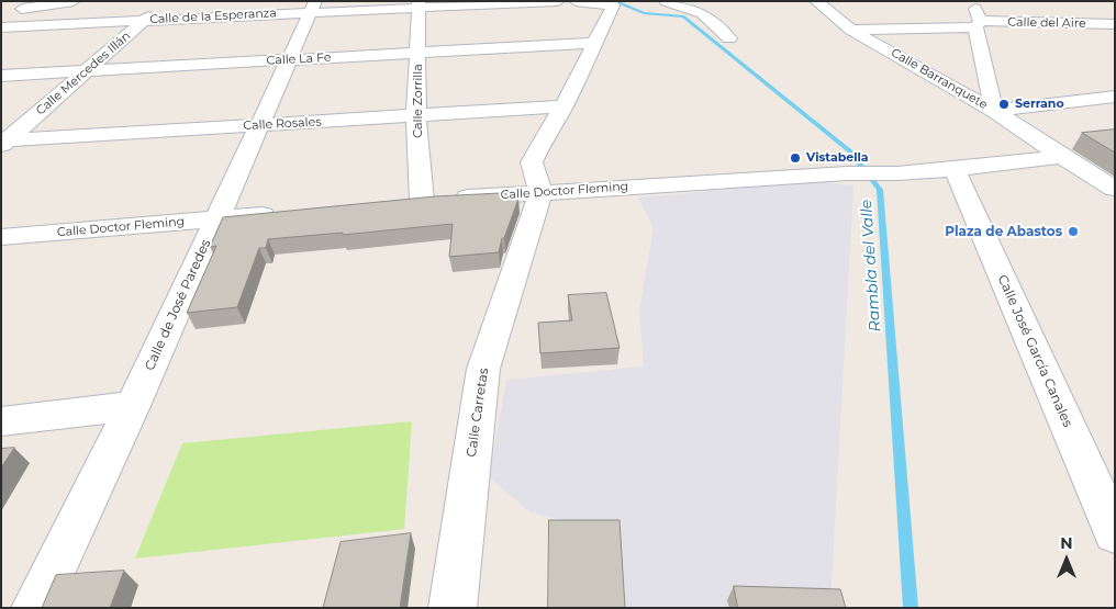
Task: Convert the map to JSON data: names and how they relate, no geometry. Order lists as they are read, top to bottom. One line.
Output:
{"streets":{"street":["Calle de la Esperanza","Calle del Aire","Calle La Fe","Calle Mercedes Illán","Calle Barranquete","Calle Zorrilla","Calle Rosales","Calle Doctor Fleming","Calle de José Paredes","Calle José García Canales","Calle Carretas"]},"crossings":[["Calle de la Esperanza","Calle Mercedes Illán"],["Calle de la Esperanza","Calle Zorrilla"],["Calle de la Esperanza","Calle de José Paredes"],["Calle del Aire","Calle Barranquete"],["Calle La Fe","Calle Mercedes Illán"],["Calle La Fe","Calle Zorrilla"],["Calle La Fe","Calle de José Paredes"],["Calle Mercedes Illán","Calle Rosales"],["Calle Barranquete","Calle Doctor Fleming"],["Calle Zorrilla","Calle Rosales"],["Calle Zorrilla","Calle Doctor Fleming"],["Calle Rosales","Calle de José Paredes"],["Calle Doctor Fleming","Calle de José Paredes"],["Calle Doctor Fleming","Calle José García Canales"],["Calle Doctor Fleming","Calle Carretas"]],"water":["Rambla del Valle"],"places":["Serrano","Vistabella","Plaza de Abastos"],"north":"top"}
